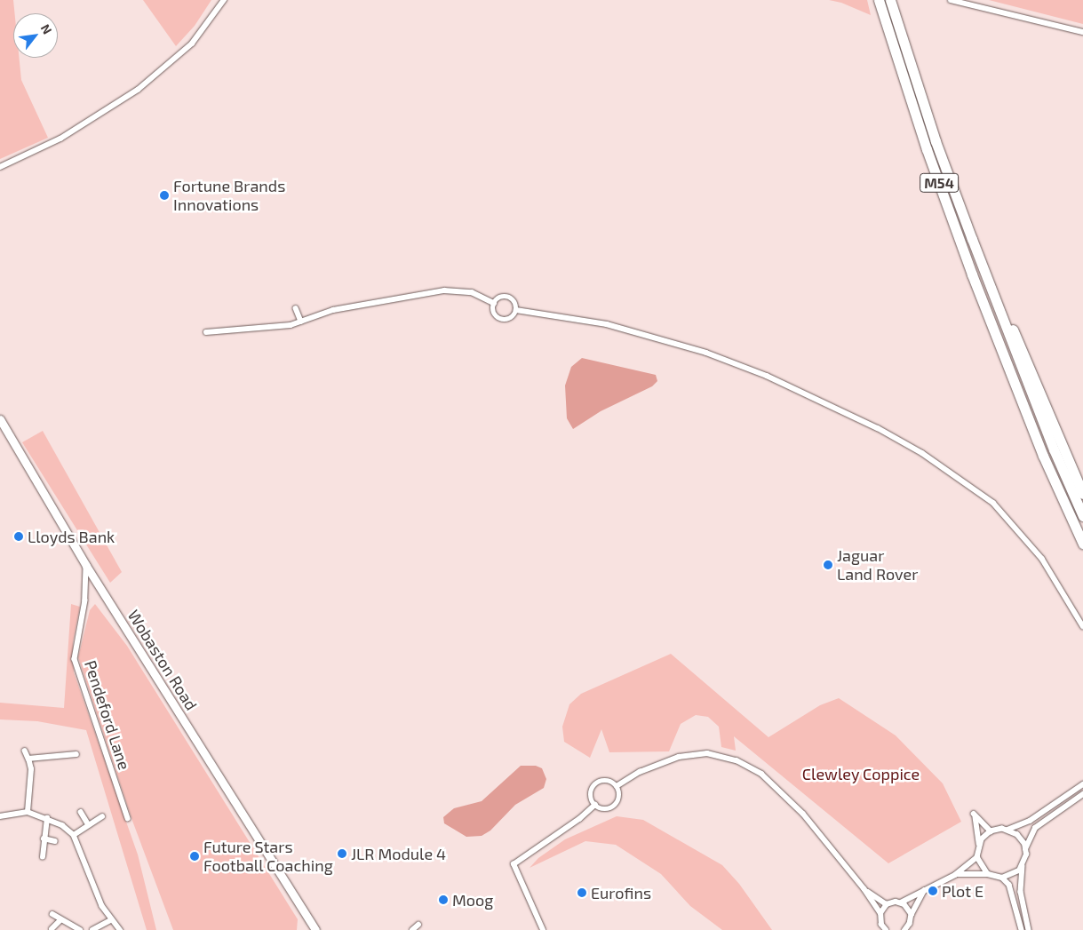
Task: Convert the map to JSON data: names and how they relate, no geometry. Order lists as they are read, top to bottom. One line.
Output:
{"streets":{"highway":["M54"],"street":["Wobaston Road","Pendeford Lane"]},"crossings":[["Wobaston Road","Pendeford Lane"]],"parks":["Clewley Coppice"],"places":["Fortune Brands Innovations","Lloyds Bank","Jaguar Land Rover","JLR Module 4","Future Stars Football Coaching","Plot E","Eurofins","Moog"],"north":"top right"}
